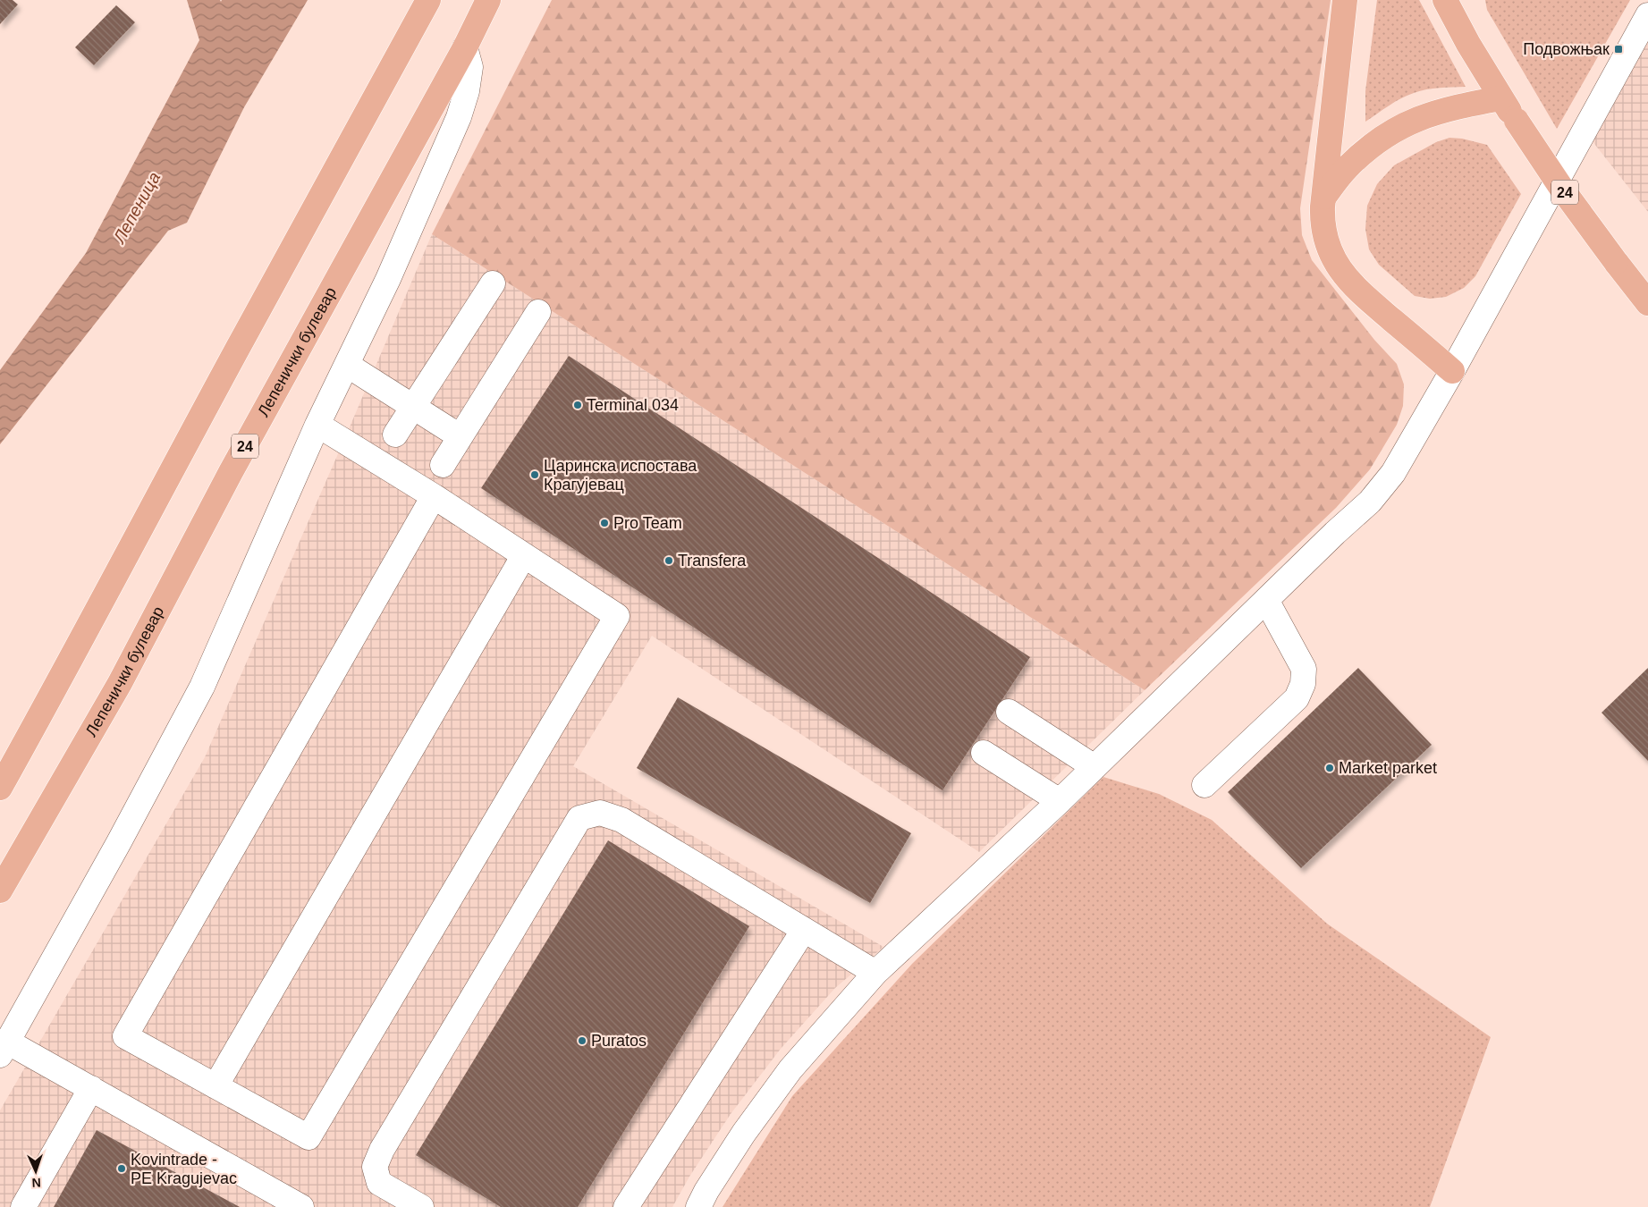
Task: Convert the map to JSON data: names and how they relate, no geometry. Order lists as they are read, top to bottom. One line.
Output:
{"streets":{"main road":["24","Лепенички булевар"]},"water":["Лепеница"],"places":{"transit":["Подвожњак"],"other":["Terminal 034","Царинска испостава Крагујевац","Pro Team","Transfera","Market parket","Puratos","Kovintrade - PE Kragujevac"]},"north":"bottom"}
